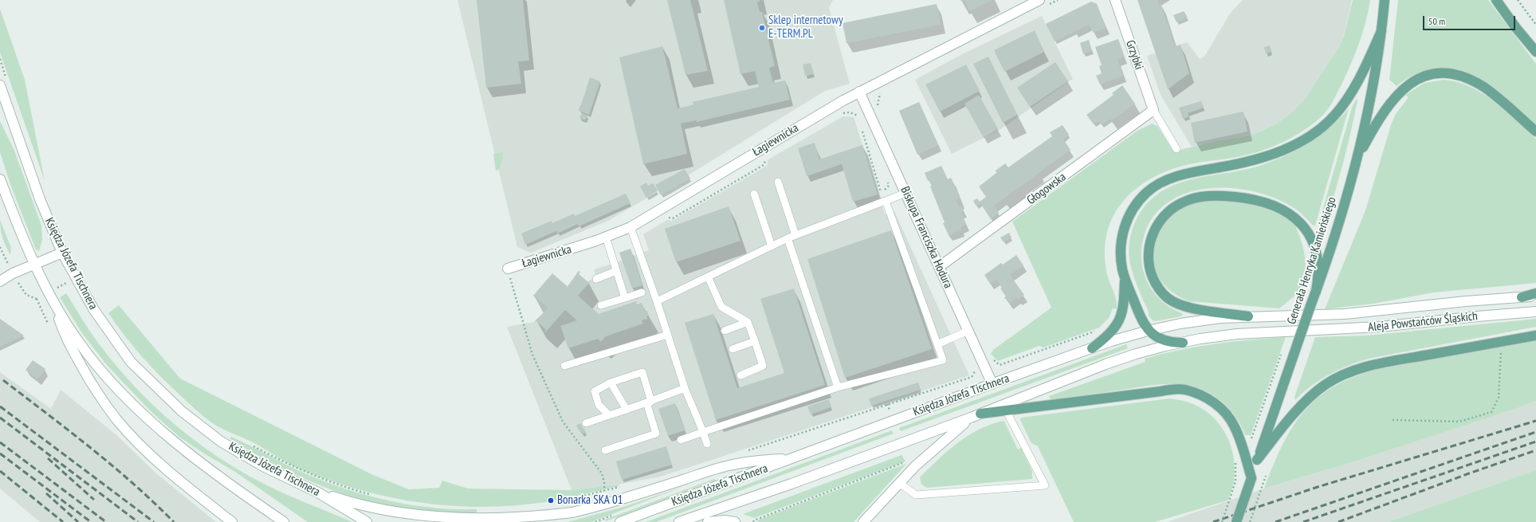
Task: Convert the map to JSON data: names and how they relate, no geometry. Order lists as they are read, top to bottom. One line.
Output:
{"streets":{"main road":["Grzybki","Łagiewnicka","Głogowska","Biskupa Franciszka Hodura","Generała Henryka Kamieńskiego","Księdza Józefa Tischnera","Aleja Powstańców Śląskich"]},"crossings":[["Grzybki","Głogowska"],["Łagiewnicka","Biskupa Franciszka Hodura"],["Głogowska","Biskupa Franciszka Hodura"],["Biskupa Franciszka Hodura","Księdza Józefa Tischnera"],["Generała Henryka Kamieńskiego","Księdza Józefa Tischnera"],["Generała Henryka Kamieńskiego","Aleja Powstańców Śląskich"],["Księdza Józefa Tischnera","Aleja Powstańców Śląskich"]],"places":["Sklep internetowy E-TERM.PL","Bonarka SKA 01"],"scale_bar":"50 m"}
